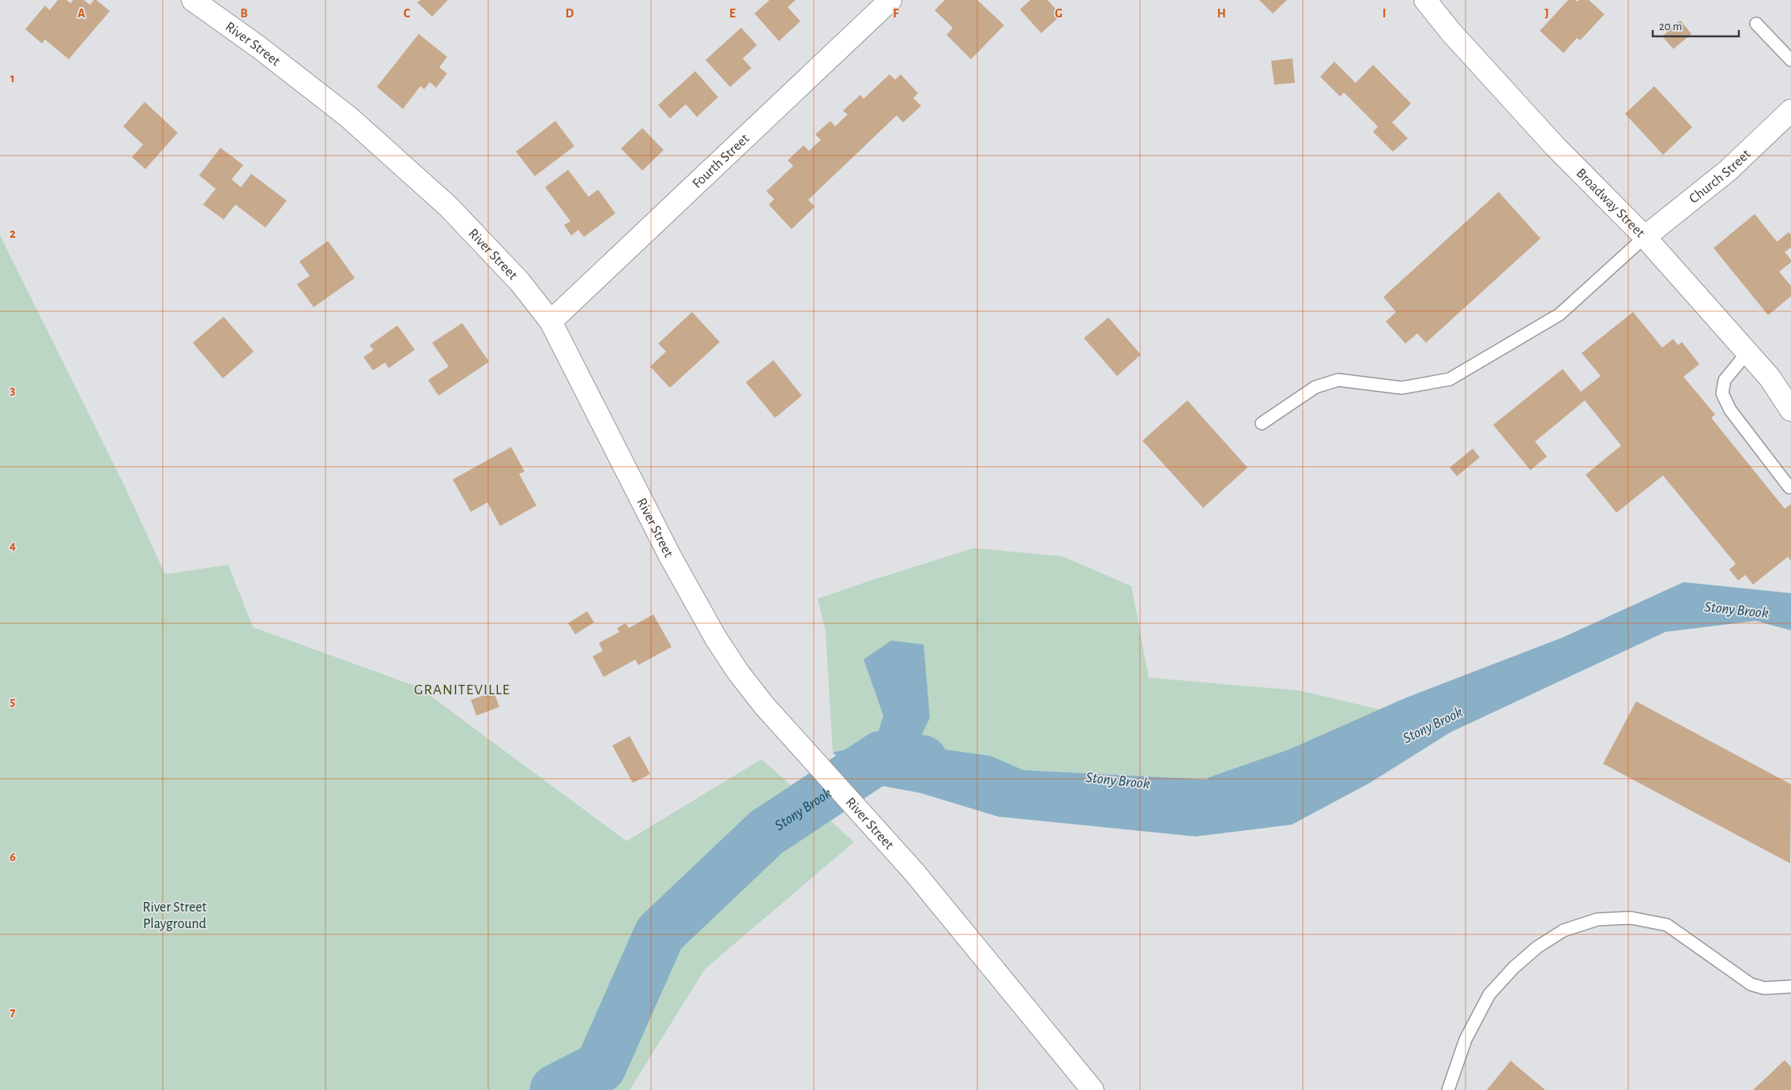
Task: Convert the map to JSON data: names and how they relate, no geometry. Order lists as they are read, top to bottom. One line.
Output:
{"streets":{"main road":["River Street","Fourth Street","Church Street","Broadway Street"]},"crossings":[["River Street","Fourth Street"],["Church Street","Broadway Street"]],"districts":["GRANITEVILLE"],"water":["Stony Brook"],"parks":["River Street Playground"],"scale_bar":"20 m","grid":{"columns":["A","B","C","D","E","F","G","H","I","J"],"rows":["1","2","3","4","5","6","7"]}}
